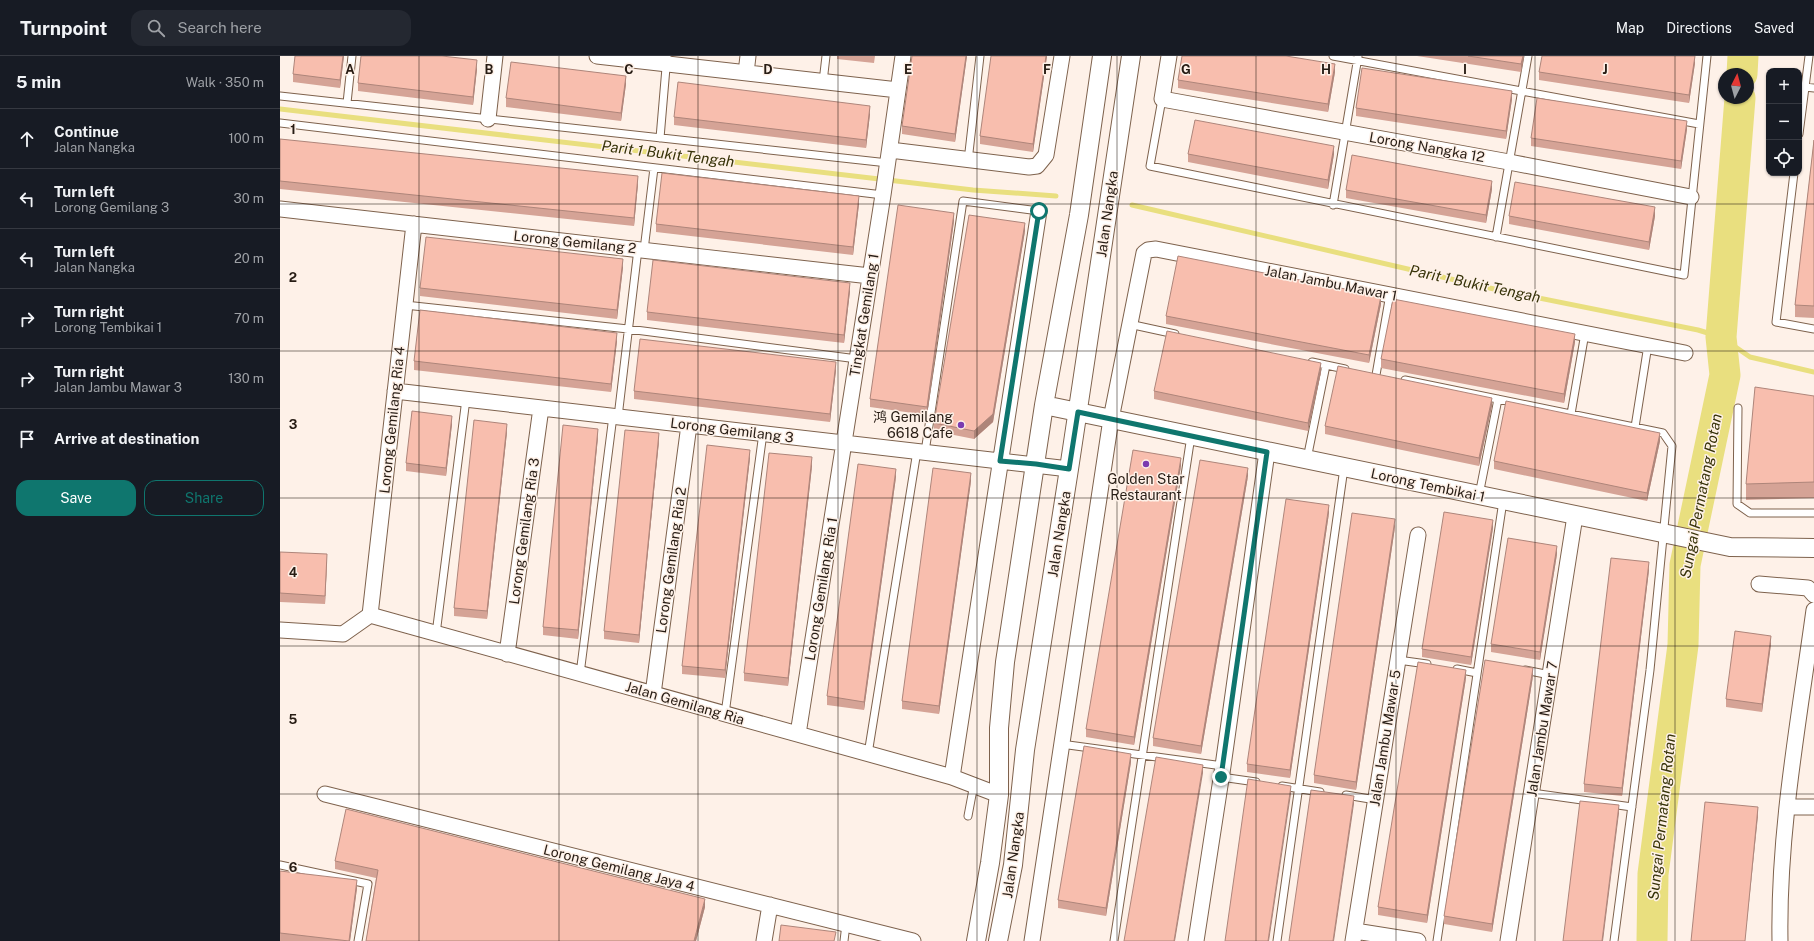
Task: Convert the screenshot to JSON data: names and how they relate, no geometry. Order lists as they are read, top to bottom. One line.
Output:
{"streets":{"street":["Lorong Nangka 12","Jalan Nangka","Lorong Gemilang 2","Jalan Jambu Mawar 1","Tingkat Gemilang 1","Lorong Gemilang Ria 4","Lorong Gemilang 3","Lorong Tembikai 1","Lorong Gemilang Ria 3","Lorong Gemilang Ria 2","Lorong Gemilang Ria 1","Jalan Gemilang Ria","Jalan Jambu Mawar 7","Jalan Jambu Mawar 5","Lorong Gemilang Jaya 4"]},"crossings":[["Jalan Nangka","Lorong Gemilang 3"],["Jalan Nangka","Lorong Tembikai 1"],["Jalan Nangka","Jalan Gemilang Ria"],["Lorong Gemilang 2","Tingkat Gemilang 1"],["Lorong Gemilang 2","Lorong Gemilang Ria 4"],["Jalan Jambu Mawar 1","Lorong Tembikai 1"],["Tingkat Gemilang 1","Lorong Gemilang 3"],["Tingkat Gemilang 1","Lorong Gemilang Ria 1"],["Lorong Gemilang Ria 4","Lorong Gemilang 3"],["Lorong Gemilang Ria 4","Jalan Gemilang Ria"],["Lorong Gemilang 3","Lorong Gemilang Ria 3"],["Lorong Gemilang 3","Lorong Gemilang Ria 2"],["Lorong Gemilang 3","Lorong Gemilang Ria 1"],["Lorong Tembikai 1","Jalan Jambu Mawar 7"],["Lorong Gemilang Ria 3","Jalan Gemilang Ria"],["Lorong Gemilang Ria 2","Jalan Gemilang Ria"],["Lorong Gemilang Ria 1","Jalan Gemilang Ria"]],"water":["Parit 1 Bukit Tengah","Sungai Permatang Rotan"],"places":["鸿 Gemilang 6618 Cafe","Golden Star Restaurant"],"north":"top","page":{"header":"Turnpoint","search":"Search here","nav":["Map","Directions","Saved"],"heading":["5 min","Walk · 350 m"],"map_buttons":["+","−"],"list":[["Continue","Jalan Nangka","100 m"],["Turn left","Lorong Gemilang 3","30 m"],["Turn left","Jalan Nangka","20 m"],["Turn right","Lorong Tembikai 1","70 m"],["Turn right","Jalan Jambu Mawar 3","130 m"],"Arrive at destination"],"buttons":["Save","Share"]},"grid":{"columns":["A","B","C","D","E","F","G","H","I","J"],"rows":["1","2","3","4","5","6"]}}
